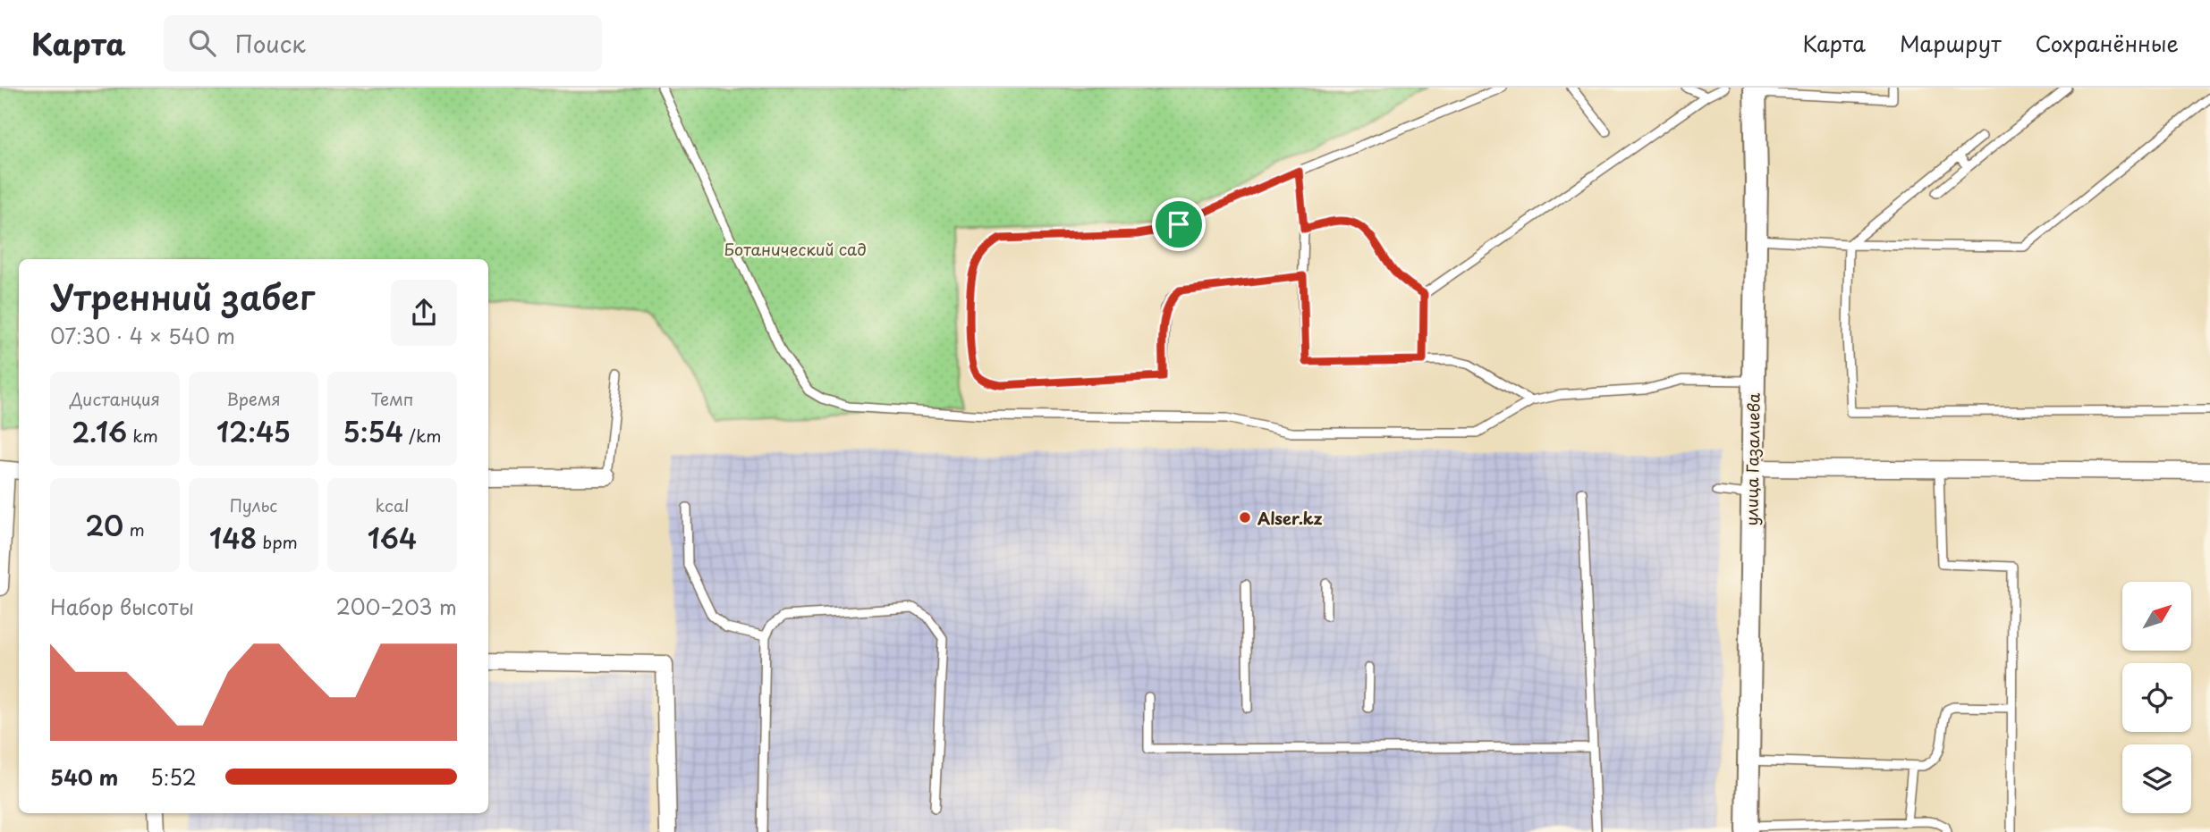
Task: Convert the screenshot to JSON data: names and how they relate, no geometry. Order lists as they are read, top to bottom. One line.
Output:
{"streets":{"main road":["улица Газалиева"]},"parks":["Ботанический сад"],"places":["Alser.kz"],"north":"top right","page":{"header":"Карта","search":"Поиск","nav":["Карта","Маршрут","Сохранённые"],"heading":["Утренний забег","07:30 · 4 × 540 m"],"stats":[["Дистанция","2.16 km"],["Время","12:45"],["Темп","5:54 /km"],["20 m"],["Пульс","148 bpm"],["kcal","164"]],"chart":["Набор высоты","200–203 m"],"list":[{"name":"540 m","note":"5:52"}]}}
